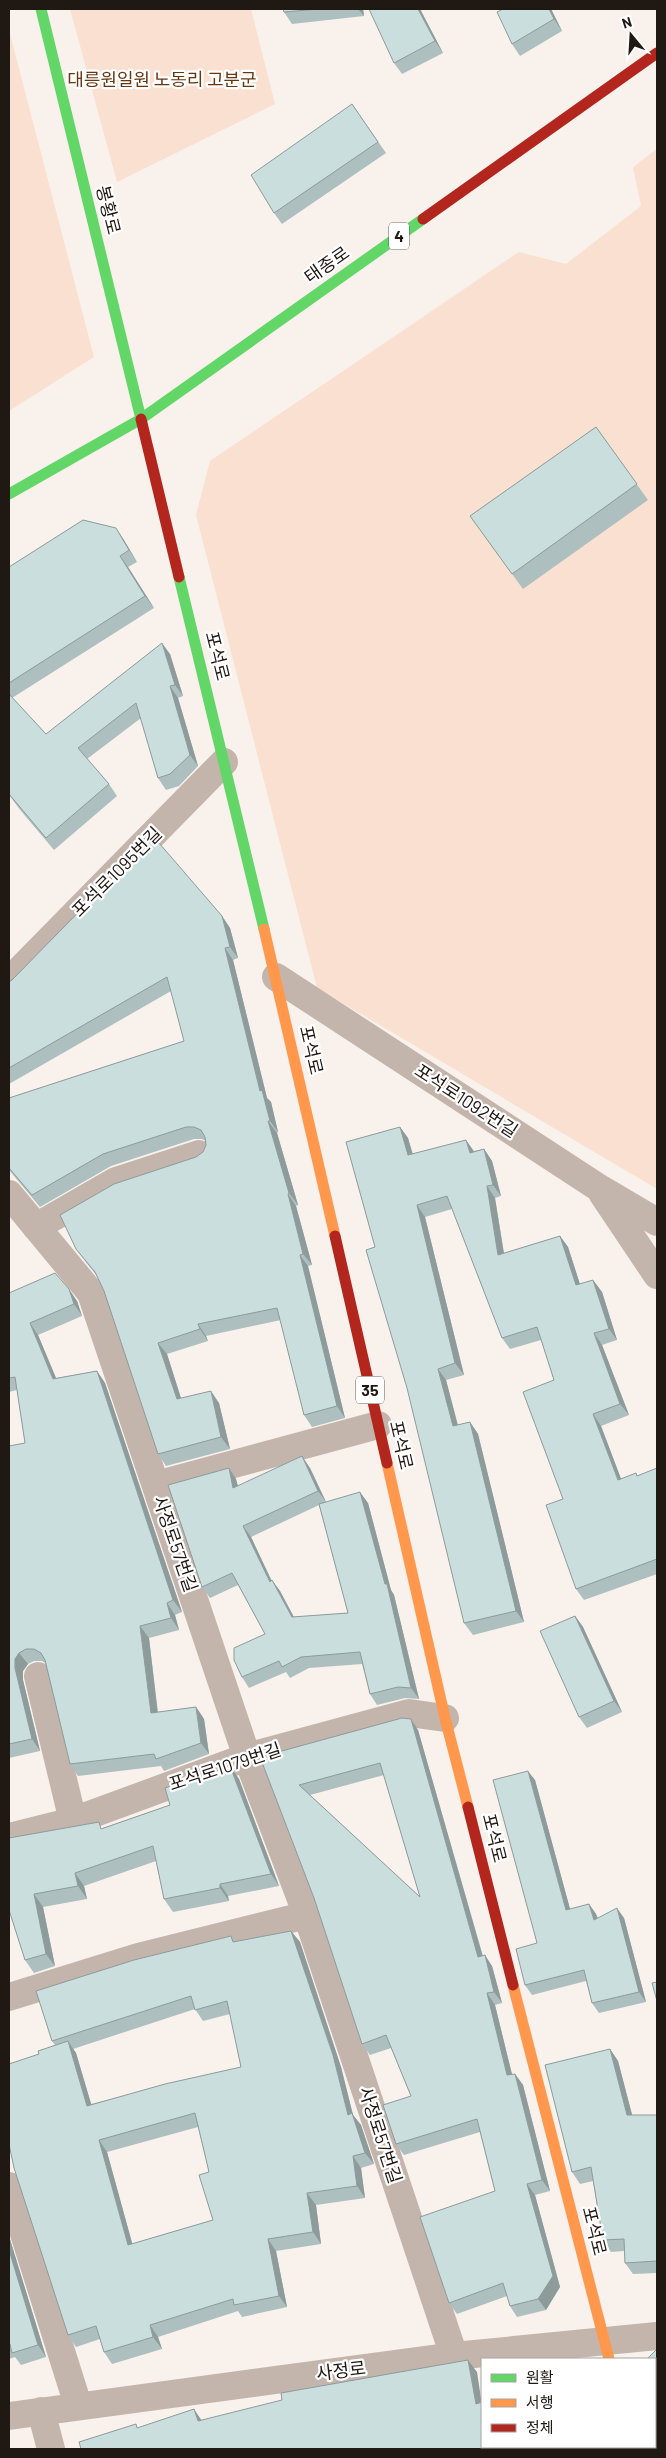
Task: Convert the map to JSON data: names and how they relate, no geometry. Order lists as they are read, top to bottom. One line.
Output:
{"streets":{"main road":["봉황로","4","태종로","포석로","35"],"street":["포석로1095번길","포석로1092번길","사정로57번길","포석로1079번길","사정로"]},"crossings":[["봉황로","태종로"],["봉황로","포석로"],["태종로","포석로"],["포석로","포석로1095번길"],["포석로","포석로1092번길"],["포석로","포석로1079번길"],["포석로","사정로"],["사정로57번길","포석로1079번길"],["사정로57번길","사정로"]],"parks":["대릉원일원 노동리 고분군"],"legend":["원활","서행","정체"],"north":"top"}
